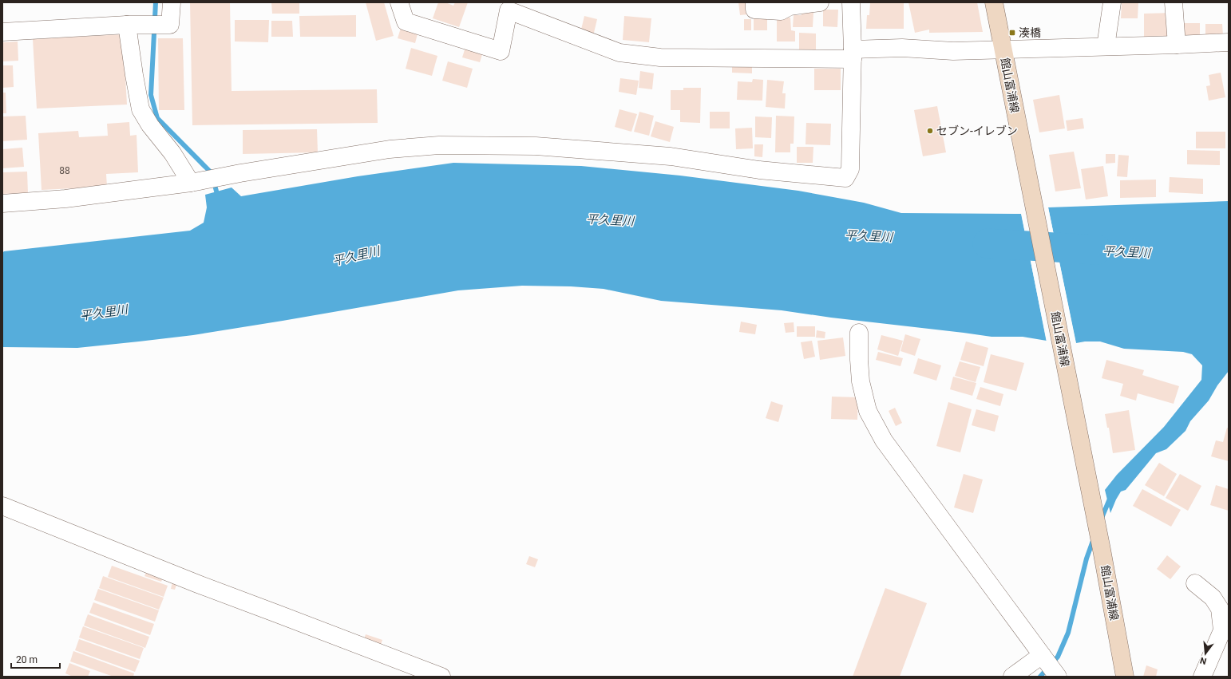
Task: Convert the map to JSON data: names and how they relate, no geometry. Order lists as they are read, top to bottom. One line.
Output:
{"streets":{"main road":["館山富浦線"]},"water":["平久里川"],"places":{"transit":["湊橋"],"other":["セブン-イレブン"]},"house_numbers":["88"],"scale_bar":"20 m","north":"bottom"}
